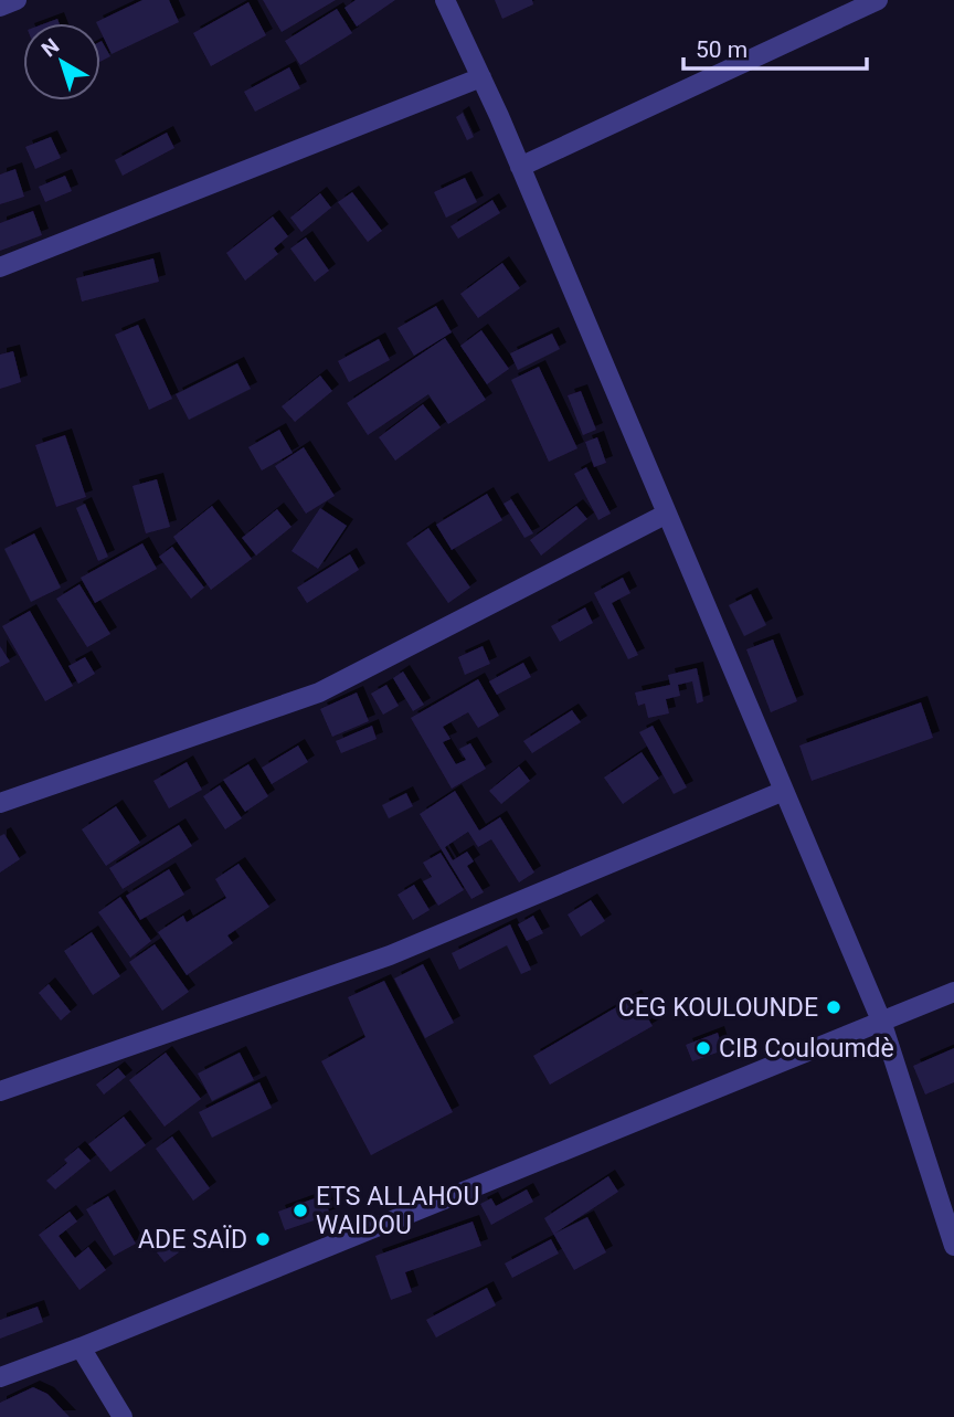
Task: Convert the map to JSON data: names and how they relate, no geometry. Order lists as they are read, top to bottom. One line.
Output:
{"places":["CEG KOULOUNDE","CIB Couloumdè","ETS ALLAHOU WAIDOU","ADE SAÏD"],"scale_bar":"50 m","north":"top left"}
